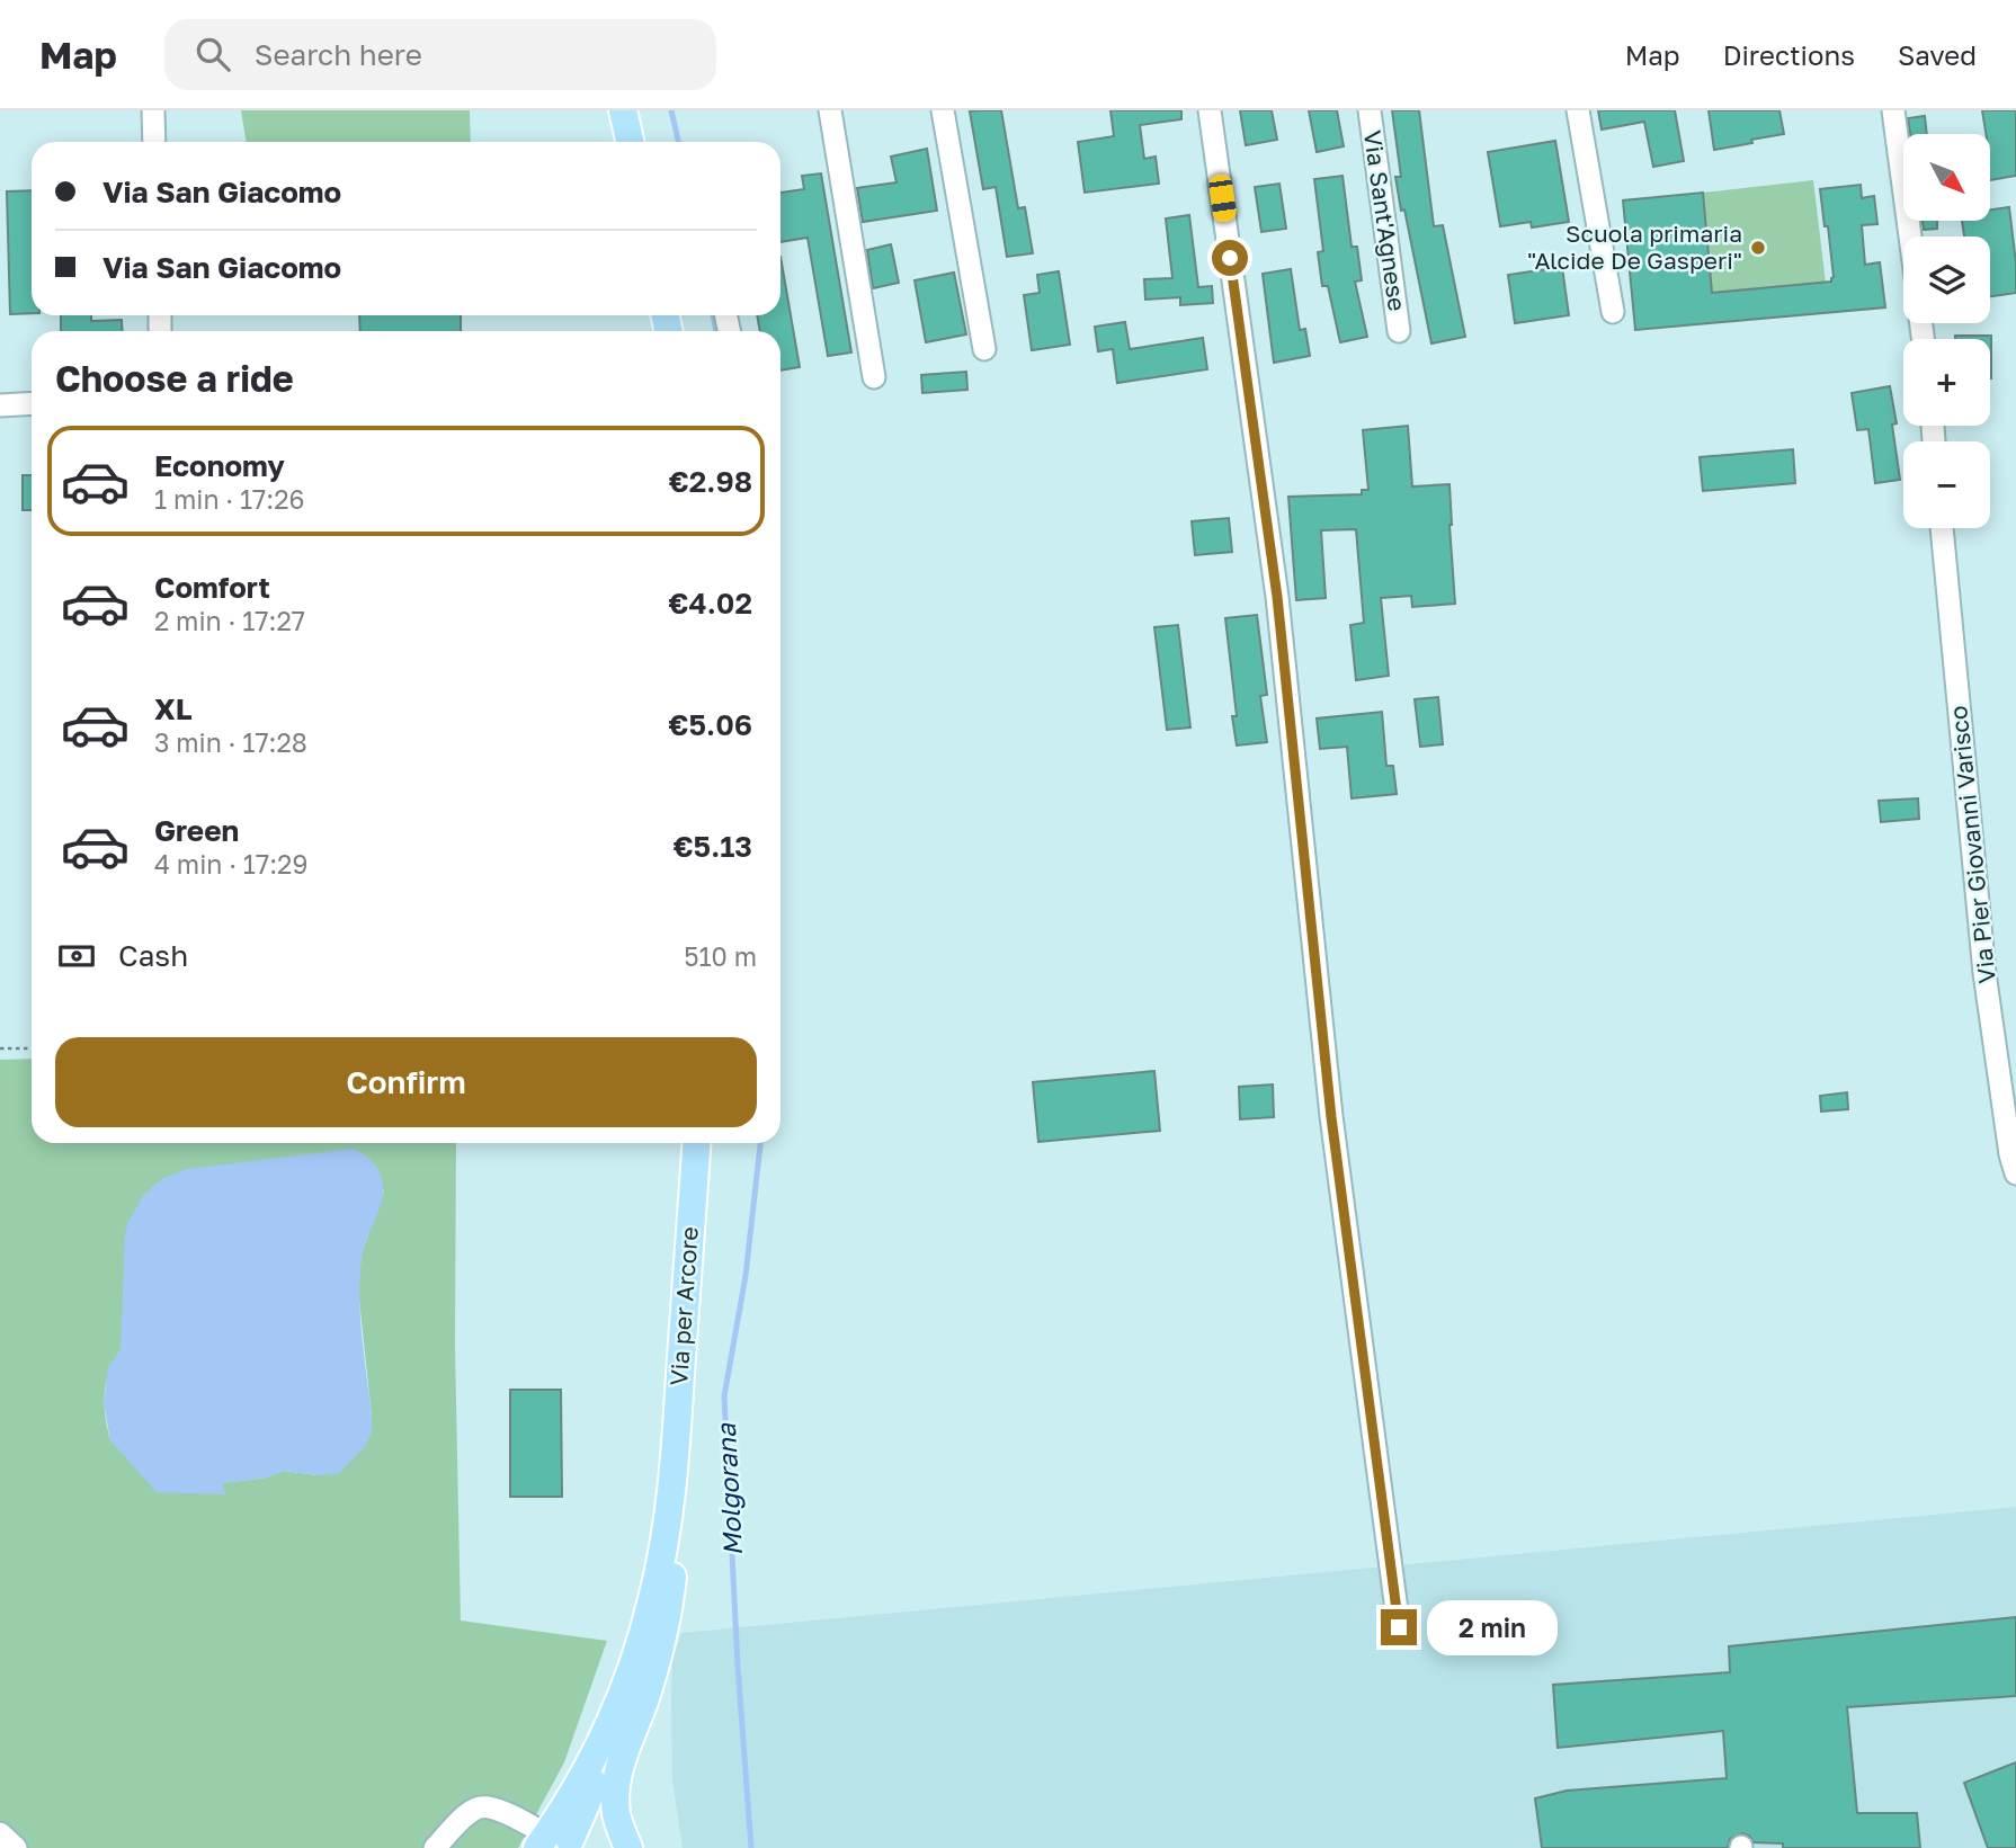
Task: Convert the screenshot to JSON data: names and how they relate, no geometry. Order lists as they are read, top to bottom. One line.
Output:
{"streets":{"main road":["Via per Arcore"],"street":["Via Sant'Agnese","Via Pier Giovanni Varisco"]},"water":["Molgorana"],"places":["Scuola primaria \"Alcide De Gasperi\""],"north":"bottom right","page":{"header":"Map","search":"Search here","nav":["Map","Directions","Saved"],"map_buttons":["+","−"],"banner":["Via San Giacomo","Via San Giacomo"],"heading":"Choose a ride","list":[{"name":"Economy","note":"1 min · 17:26","value":"€2.98"},{"name":"Comfort","note":"2 min · 17:27","value":"€4.02"},{"name":"XL","note":"3 min · 17:28","value":"€5.06"},{"name":"Green","note":"4 min · 17:29","value":"€5.13"}],"pay":["Cash","510 m"],"buttons":"Confirm","bubble":"2 min"}}
